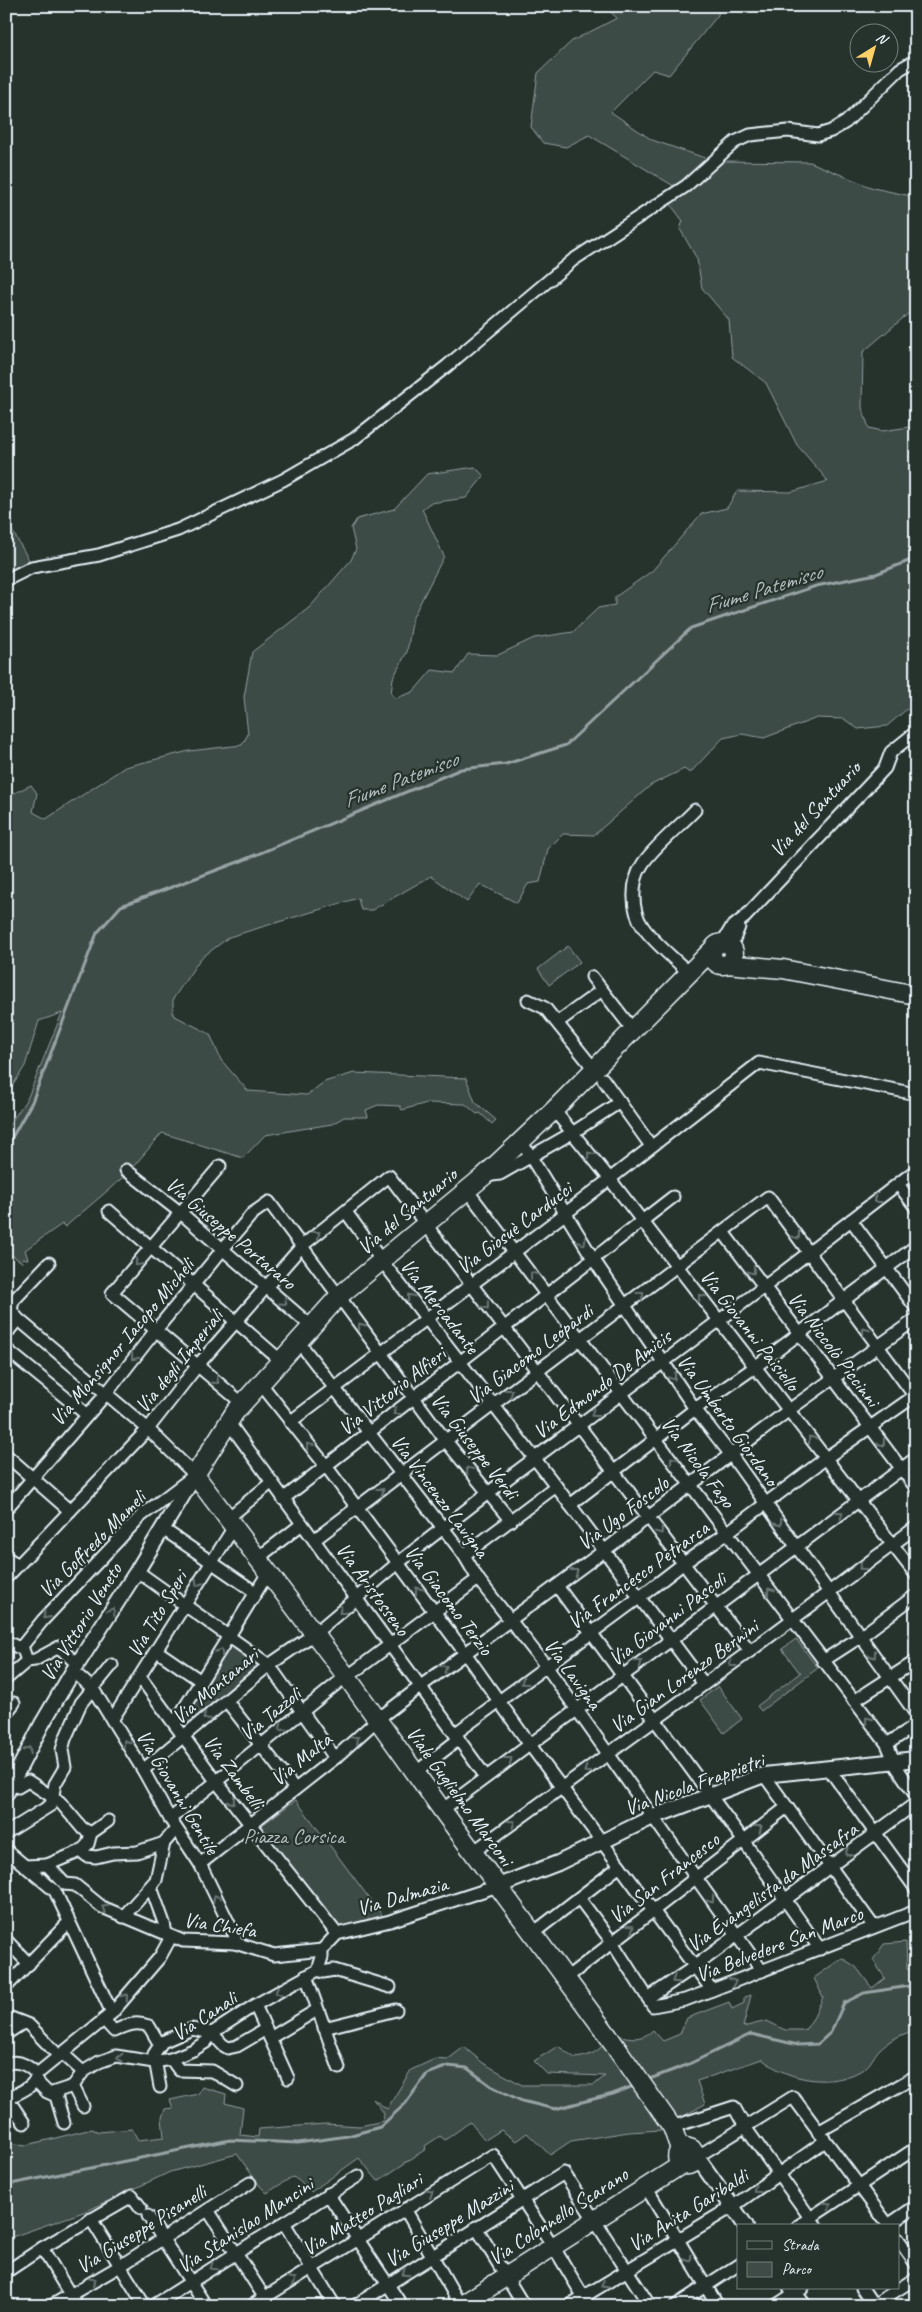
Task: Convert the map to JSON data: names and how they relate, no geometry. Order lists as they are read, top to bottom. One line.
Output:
{"streets":{"main road":["Via del Santuario","Viale Guglielmo Marconi","Via Colonnello Scarano"],"street":["Via Giosuè Carducci","Via Giuseppe Portararo","Via Mercadante","Via Giovanni Paisiello","Via Monsignor Iacopo Micheli","Via Niccolò Piccinni","Via Giacomo Leopardi","Via degli Imperiali","Via Edmondo De Amicis","Via Vittorio Alfieri","Via Umberto Giordano","Via Giuseppe Verdi","Via Nicola Fago","Via Vincenzo Lavigna","Via Ugo Foscolo","Via Goffredo Mameli","Via Francesco Petrarca","Via Aristosseno","Via Giacomo Terzio","Via Tito Speri","Via Giovanni Pascoli","Via Vittorio Veneto","Via Lavigna","Via Gian Lorenzo Bernini","Via Montanari","Via Tazzoli","Via Malta","Via Zambelli","Via Nicola Frappietri","Via Giovanni Gentile","Via San Francesco","Via Evangelista da Massafra","Via Dalmazia","Via Chiefa","Via Belvedere San Marco","Via Canali","Via Anita Garibaldi","Via Matteo Pagliari","Via Giuseppe Mazzini","Via Stanislao Mancini","Via Giuseppe Pisanelli"]},"crossings":[["Via del Santuario","Via Giuseppe Portararo"],["Via del Santuario","Via Mercadante"],["Via del Santuario","Via Giovanni Paisiello"],["Via del Santuario","Via degli Imperiali"],["Via del Santuario","Via Umberto Giordano"],["Via del Santuario","Via Giuseppe Verdi"],["Via del Santuario","Via Nicola Fago"],["Via del Santuario","Via Vincenzo Lavigna"],["Via del Santuario","Via Goffredo Mameli"],["Via del Santuario","Via Aristosseno"],["Via del Santuario","Via Giacomo Terzio"],["Via del Santuario","Via Vittorio Veneto"],["Via del Santuario","Viale Guglielmo Marconi"],["Via Giosuè Carducci","Via Mercadante"],["Via Giosuè Carducci","Via Giovanni Paisiello"],["Via Giosuè Carducci","Via Umberto Giordano"],["Via Giosuè Carducci","Via Giuseppe Verdi"],["Via Giosuè Carducci","Via Nicola Fago"],["Via Giosuè Carducci","Via Vincenzo Lavigna"],["Via Giosuè Carducci","Via Giacomo Terzio"],["Via Giuseppe Portararo","Via Monsignor Iacopo Micheli"],["Via Giuseppe Portararo","Via degli Imperiali"],["Via Mercadante","Via Giacomo Leopardi"],["Via Mercadante","Via degli Imperiali"],["Via Mercadante","Via Edmondo De Amicis"],["Via Mercadante","Via Vittorio Alfieri"],["Via Mercadante","Via Ugo Foscolo"],["Via Mercadante","Via Francesco Petrarca"],["Via Mercadante","Via Giovanni Pascoli"],["Via Mercadante","Via Gian Lorenzo Bernini"],["Via Giovanni Paisiello","Via Giacomo Leopardi"],["Via Giovanni Paisiello","Via Edmondo De Amicis"],["Via Giovanni Paisiello","Via Vittorio Alfieri"],["Via Giovanni Paisiello","Via Ugo Foscolo"],["Via Giovanni Paisiello","Via Francesco Petrarca"],["Via Giovanni Paisiello","Via Giovanni Pascoli"],["Via Giovanni Paisiello","Via Gian Lorenzo Bernini"],["Via Monsignor Iacopo Micheli","Via Giuseppe Verdi"],["Via Niccolò Piccinni","Via Giacomo Leopardi"],["Via Niccolò Piccinni","Via Edmondo De Amicis"],["Via Niccolò Piccinni","Via Ugo Foscolo"],["Via Niccolò Piccinni","Via Francesco Petrarca"],["Via Niccolò Piccinni","Via Giovanni Pascoli"],["Via Giacomo Leopardi","Via Edmondo De Amicis"],["Via Giacomo Leopardi","Via Umberto Giordano"],["Via Giacomo Leopardi","Via Giuseppe Verdi"],["Via Giacomo Leopardi","Via Nicola Fago"],["Via Giacomo Leopardi","Via Vincenzo Lavigna"],["Via Giacomo Leopardi","Via Aristosseno"],["Via Giacomo Leopardi","Via Giacomo Terzio"],["Via degli Imperiali","Via Giuseppe Verdi"],["Via Edmondo De Amicis","Via Umberto Giordano"],["Via Edmondo De Amicis","Via Giuseppe Verdi"],["Via Edmondo De Amicis","Via Nicola Fago"],["Via Edmondo De Amicis","Via Vincenzo Lavigna"],["Via Edmondo De Amicis","Via Aristosseno"],["Via Edmondo De Amicis","Via Giacomo Terzio"],["Via Edmondo De Amicis","Via Montanari"],["Via Edmondo De Amicis","Viale Guglielmo Marconi"],["Via Vittorio Alfieri","Via Umberto Giordano"],["Via Vittorio Alfieri","Via Giuseppe Verdi"],["Via Vittorio Alfieri","Via Nicola Fago"],["Via Vittorio Alfieri","Via Vincenzo Lavigna"],["Via Vittorio Alfieri","Via Aristosseno"],["Via Vittorio Alfieri","Via Giacomo Terzio"],["Via Umberto Giordano","Via Ugo Foscolo"],["Via Umberto Giordano","Via Francesco Petrarca"],["Via Umberto Giordano","Via Giovanni Pascoli"],["Via Umberto Giordano","Via Gian Lorenzo Bernini"],["Via Nicola Fago","Via Ugo Foscolo"],["Via Nicola Fago","Via Francesco Petrarca"],["Via Nicola Fago","Via Giovanni Pascoli"],["Via Nicola Fago","Via Gian Lorenzo Bernini"],["Via Nicola Fago","Via Nicola Frappietri"],["Via Vincenzo Lavigna","Via Lavigna"],["Via Vincenzo Lavigna","Via Tazzoli"],["Via Ugo Foscolo","Via Aristosseno"],["Via Ugo Foscolo","Via Giacomo Terzio"],["Via Ugo Foscolo","Via Lavigna"],["Via Ugo Foscolo","Via Malta"],["Via Ugo Foscolo","Viale Guglielmo Marconi"],["Via Goffredo Mameli","Via Vittorio Veneto"],["Via Goffredo Mameli","Viale Guglielmo Marconi"],["Via Francesco Petrarca","Via Aristosseno"],["Via Francesco Petrarca","Via Giacomo Terzio"],["Via Francesco Petrarca","Via Lavigna"],["Via Francesco Petrarca","Viale Guglielmo Marconi"],["Via Aristosseno","Via Tito Speri"],["Via Aristosseno","Via Giovanni Pascoli"],["Via Aristosseno","Via Tazzoli"],["Via Giacomo Terzio","Via Giovanni Pascoli"],["Via Giacomo Terzio","Via Gian Lorenzo Bernini"],["Via Giacomo Terzio","Via Tazzoli"],["Via Giacomo Terzio","Via Nicola Frappietri"],["Via Giacomo Terzio","Via San Francesco"],["Via Giacomo Terzio","Via Evangelista da Massafra"],["Via Giacomo Terzio","Via Belvedere San Marco"],["Via Tito Speri","Via Zambelli"],["Via Tito Speri","Via Giovanni Gentile"],["Via Tito Speri","Viale Guglielmo Marconi"],["Via Giovanni Pascoli","Via Lavigna"],["Via Giovanni Pascoli","Viale Guglielmo Marconi"],["Via Vittorio Veneto","Via Giovanni Gentile"],["Via Vittorio Veneto","Viale Guglielmo Marconi"],["Via Lavigna","Via Gian Lorenzo Bernini"],["Via Lavigna","Via Tazzoli"],["Via Lavigna","Via Nicola Frappietri"],["Via Lavigna","Via San Francesco"],["Via Lavigna","Via Evangelista da Massafra"],["Via Lavigna","Via Belvedere San Marco"],["Via Gian Lorenzo Bernini","Viale Guglielmo Marconi"],["Via Montanari","Via Zambelli"],["Via Montanari","Via Giovanni Gentile"],["Via Montanari","Viale Guglielmo Marconi"],["Via Tazzoli","Via Zambelli"],["Via Tazzoli","Via Giovanni Gentile"],["Via Tazzoli","Viale Guglielmo Marconi"],["Via Malta","Via Zambelli"],["Via Malta","Via Giovanni Gentile"],["Via Malta","Viale Guglielmo Marconi"],["Via Zambelli","Via Dalmazia"],["Via Nicola Frappietri","Viale Guglielmo Marconi"],["Via Nicola Frappietri","Via Dalmazia"],["Via Giovanni Gentile","Via Chiefa"],["Viale Guglielmo Marconi","Via San Francesco"],["Viale Guglielmo Marconi","Via Dalmazia"],["Viale Guglielmo Marconi","Via Anita Garibaldi"],["Viale Guglielmo Marconi","Via Colonnello Scarano"],["Via Evangelista da Massafra","Via Belvedere San Marco"],["Via Dalmazia","Via Chiefa"],["Via Matteo Pagliari","Via Giuseppe Mazzini"],["Via Colonnello Scarano","Via Giuseppe Mazzini"]],"one_way":["Via Niccolò Piccinni","Via Giacomo Leopardi","Via Goffredo Mameli"],"water":["Fiume Patemisco"],"parks":["Piazza Corsica"],"legend":["Strada","Parco"],"north":"top right"}
